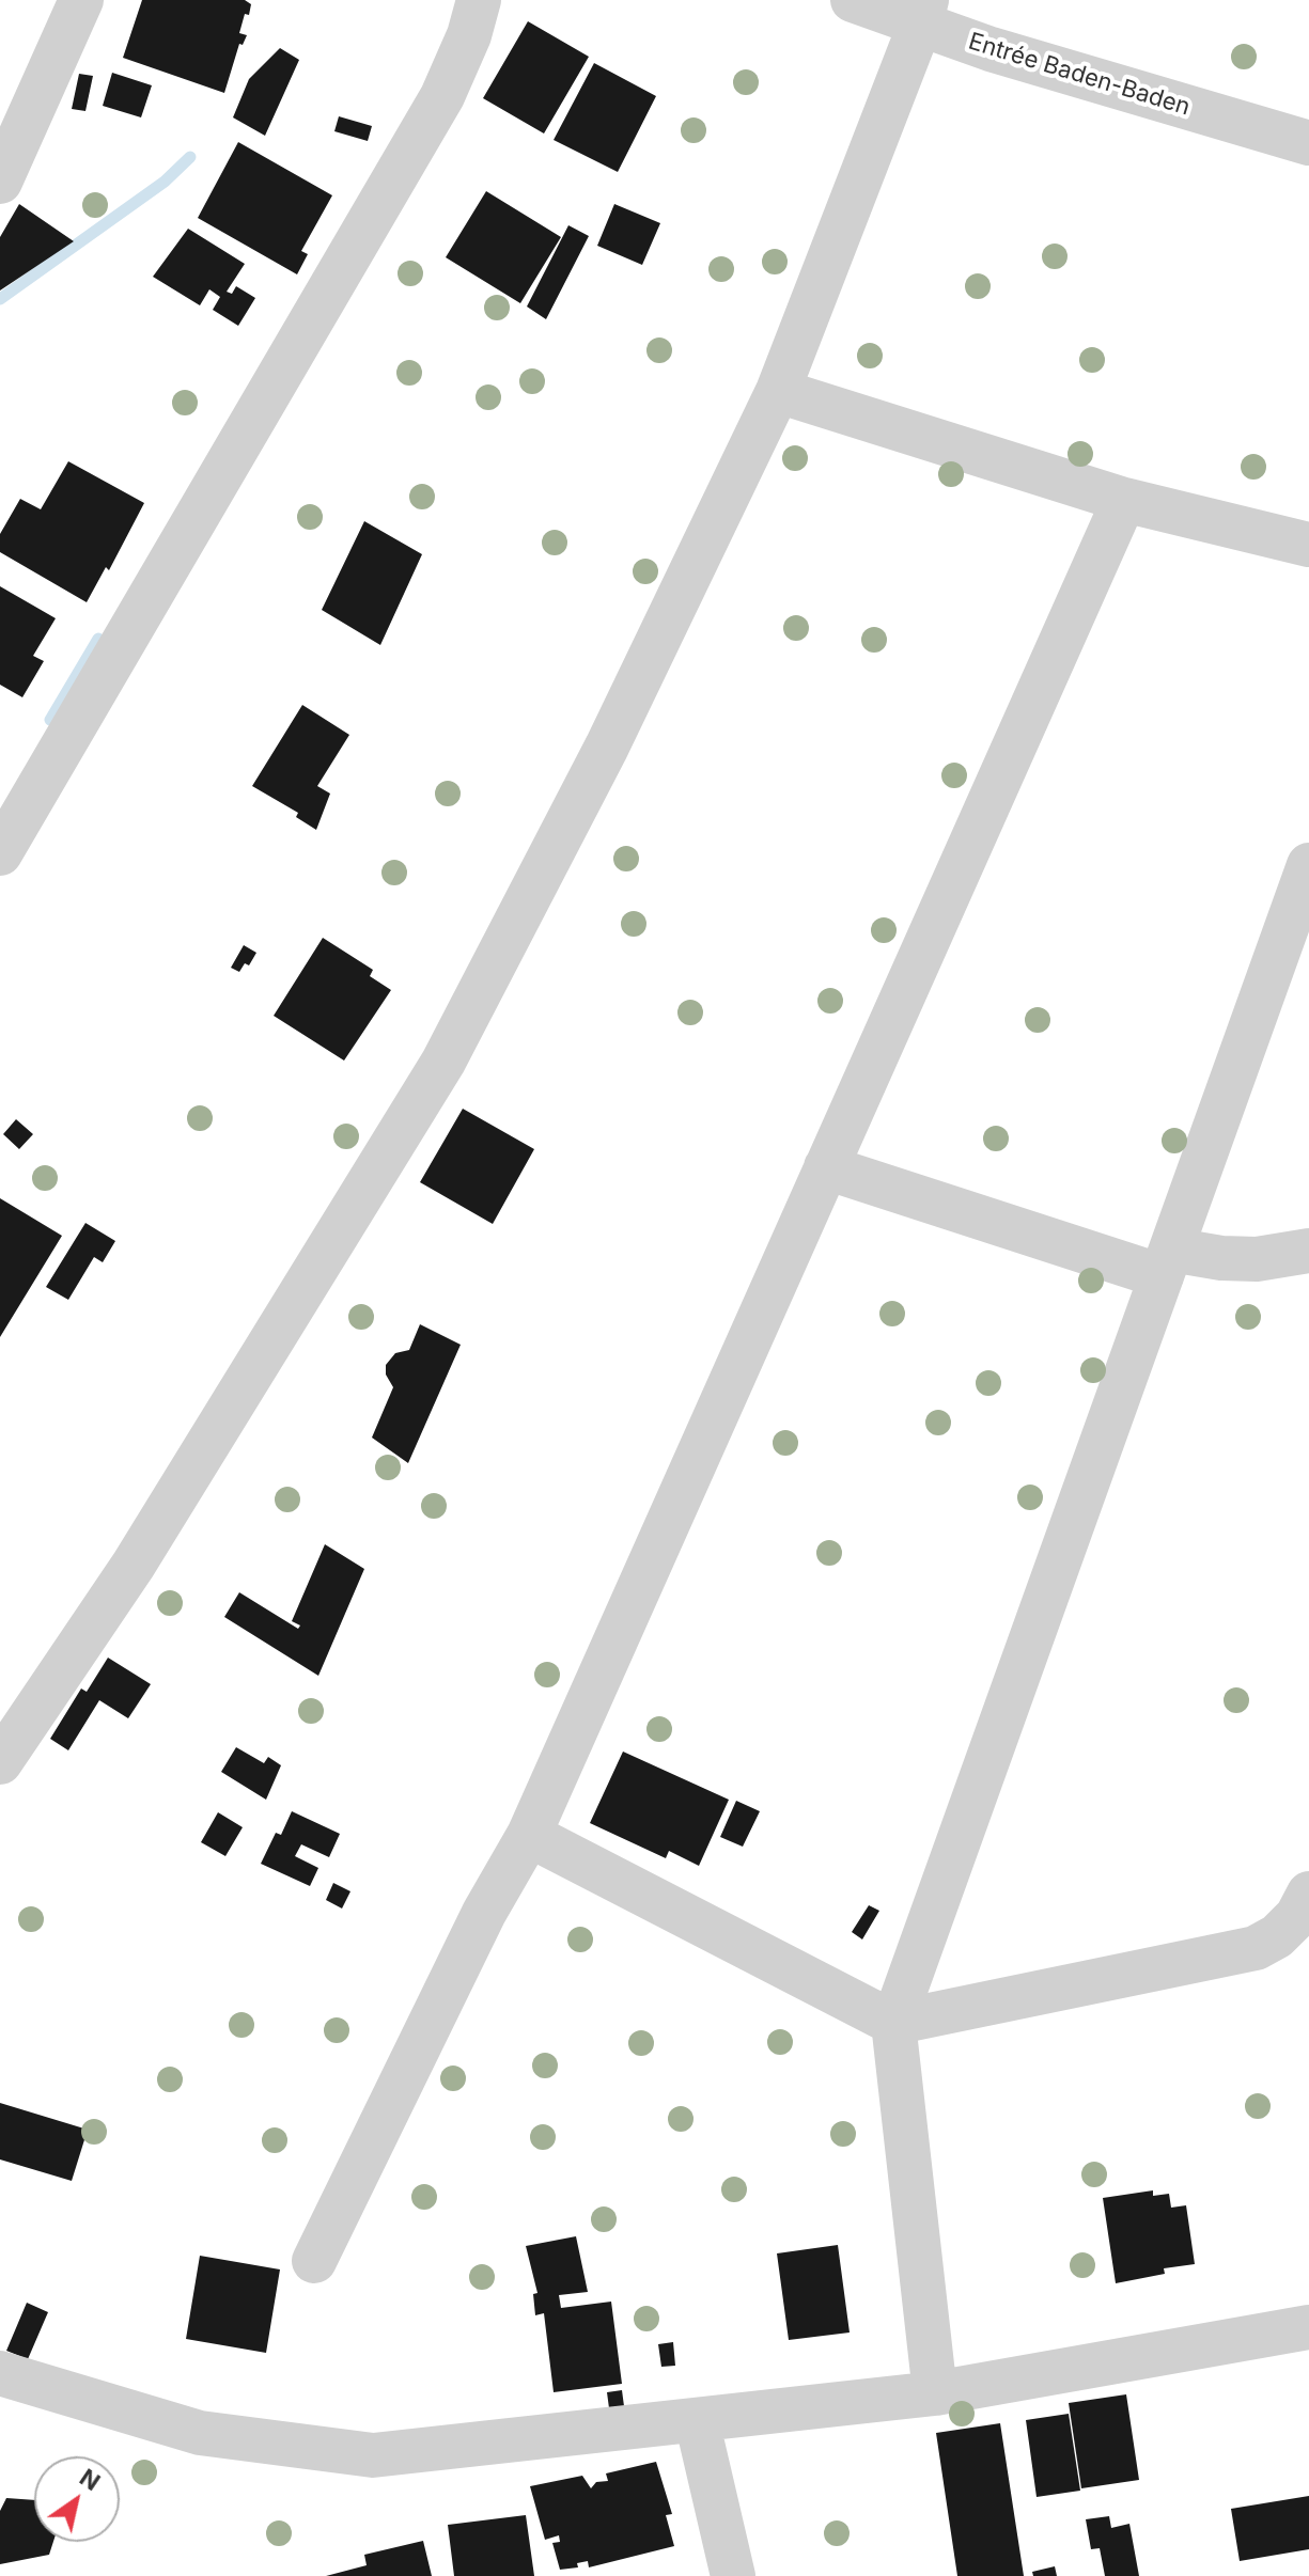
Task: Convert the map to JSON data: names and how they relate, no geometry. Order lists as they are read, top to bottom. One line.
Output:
{"streets":{"street":["Entrée Baden-Baden"]},"north":"top right"}
